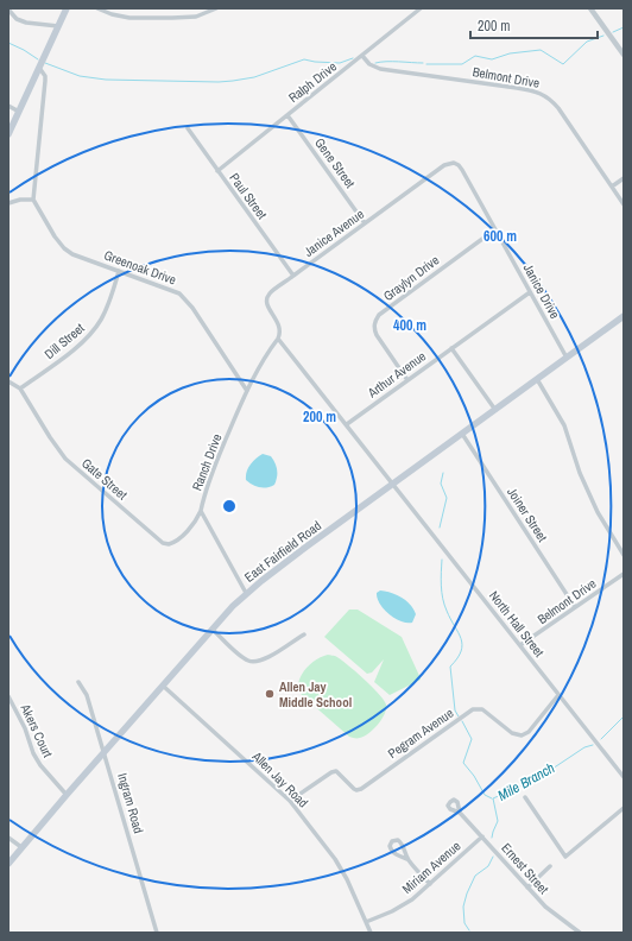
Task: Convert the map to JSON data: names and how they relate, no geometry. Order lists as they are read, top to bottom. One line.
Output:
{"streets":{"main road":["East Fairfield Road"],"street":["Belmont Drive","Ralph Drive","Gene Street","Paul Street","Janice Avenue","Greenoak Drive","Graylyn Drive","Janice Drive","Dill Street","Arthur Avenue","Ranch Drive","Gate Street","Joiner Street","North Hall Street","Akers Court","Pegram Avenue","Allen Jay Road","Ingram Road","Miriam Avenue","Ernest Street"]},"crossings":[["Belmont Drive","Ralph Drive"],["Belmont Drive","Joiner Street"],["Belmont Drive","North Hall Street"],["Ralph Drive","Gene Street"],["Ralph Drive","Paul Street"],["Gene Street","Janice Avenue"],["Paul Street","Janice Avenue"],["Janice Avenue","Janice Drive"],["Janice Avenue","Ranch Drive"],["Janice Avenue","North Hall Street"],["Greenoak Drive","Dill Street"],["Greenoak Drive","Ranch Drive"],["Graylyn Drive","Janice Drive"],["Graylyn Drive","Arthur Avenue"],["Janice Drive","Arthur Avenue"],["Janice Drive","East Fairfield Road"],["Dill Street","Gate Street"],["Arthur Avenue","North Hall Street"],["Ranch Drive","Gate Street"],["Ranch Drive","East Fairfield Road"],["Ranch Drive","North Hall Street"],["Joiner Street","East Fairfield Road"],["East Fairfield Road","North Hall Street"],["East Fairfield Road","Akers Court"],["East Fairfield Road","Allen Jay Road"],["East Fairfield Road","Ingram Road"],["North Hall Street","Pegram Avenue"],["Pegram Avenue","Allen Jay Road"],["Allen Jay Road","Miriam Avenue"],["Miriam Avenue","Ernest Street"]],"water":["Mile Branch"],"places":["Allen Jay Middle School"],"scale_bar":"200 m","rings":["600 m","400 m","200 m"]}
